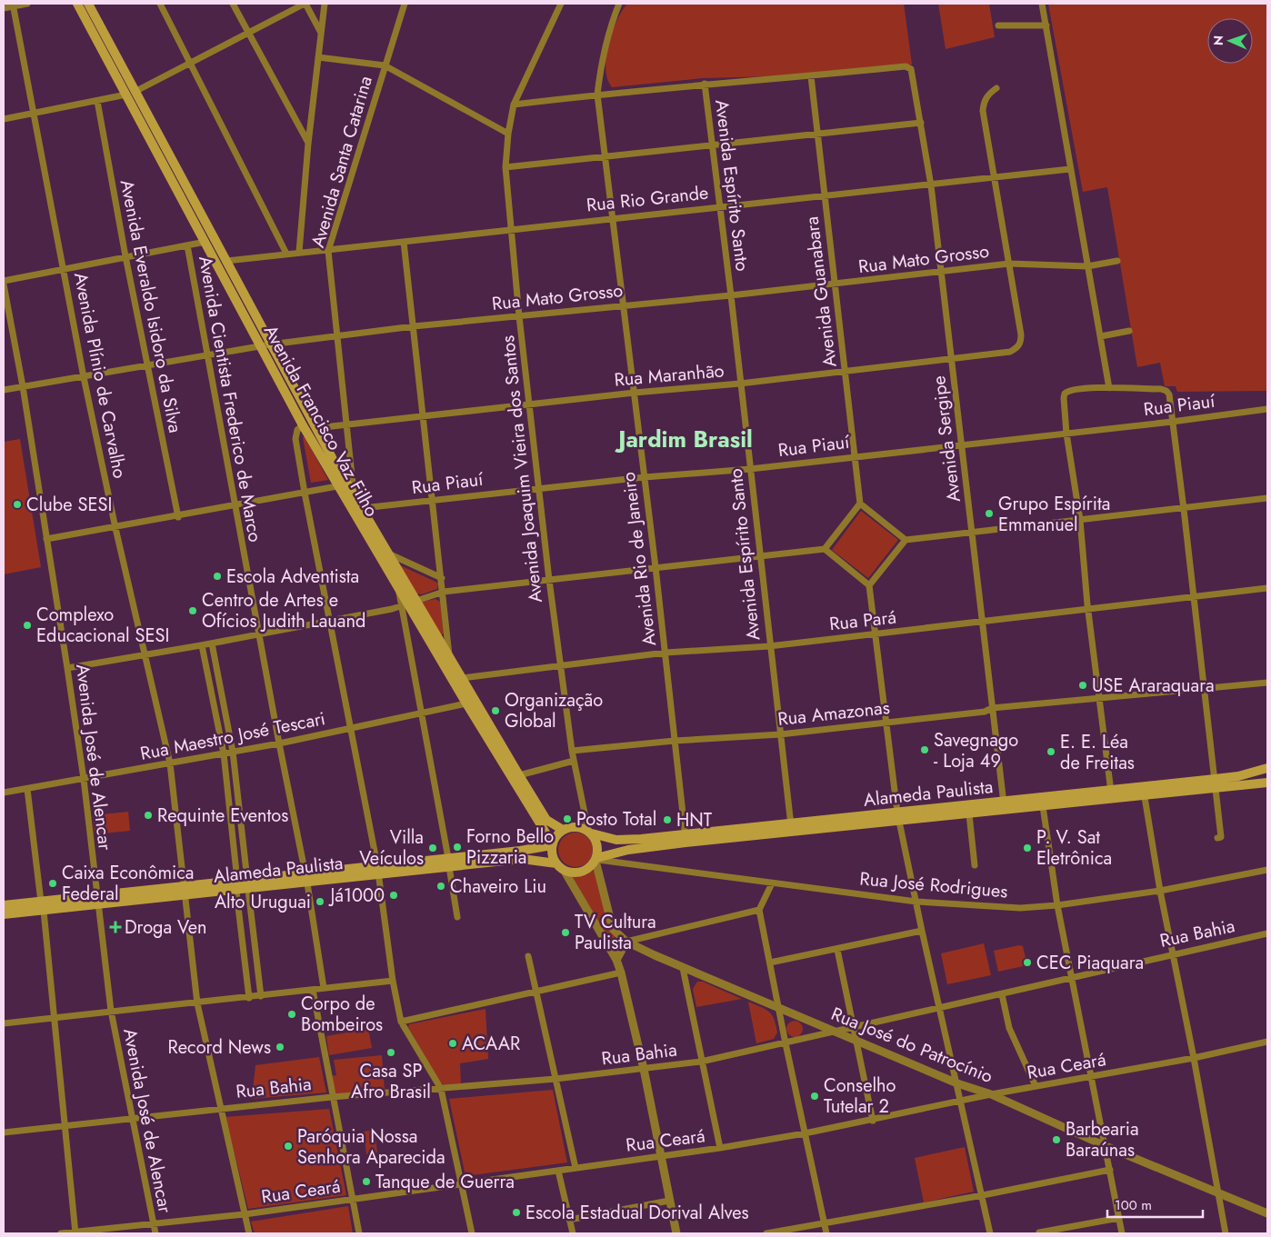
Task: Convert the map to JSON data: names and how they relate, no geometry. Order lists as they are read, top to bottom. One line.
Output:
{"streets":{"main road":["Avenida Francisco Vaz Filho","Alameda Paulista"],"street":["Avenida Santa Catarina","Avenida Espírito Santo","Rua Rio Grande","Rua Mato Grosso","Avenida Guanabara","Avenida Everaldo Isidoro da Silva","Avenida Plínio de Carvalho","Rua Maranhão","Avenida Cientista Frederico de Marco","Rua Piauí","Avenida Sergipe","Avenida Joaquim Vieira dos Santos","Avenida Rio de Janeiro","Rua Pará","Rua Amazonas","Rua Maestro José Tescari","Avenida José de Alencar","Rua José Rodrigues","Rua Bahia","Rua José do Patrocínio","Rua Ceará"]},"crossings":[["Avenida Santa Catarina","Rua Rio Grande"],["Avenida Santa Catarina","Rua Mato Grosso"],["Avenida Santa Catarina","Rua Maranhão"],["Avenida Santa Catarina","Avenida Francisco Vaz Filho"],["Avenida Espírito Santo","Rua Rio Grande"],["Avenida Espírito Santo","Rua Mato Grosso"],["Avenida Espírito Santo","Rua Maranhão"],["Avenida Espírito Santo","Rua Piauí"],["Avenida Espírito Santo","Rua Pará"],["Avenida Espírito Santo","Rua Amazonas"],["Avenida Espírito Santo","Alameda Paulista"],["Rua Rio Grande","Avenida Guanabara"],["Rua Rio Grande","Avenida Francisco Vaz Filho"],["Rua Rio Grande","Avenida Sergipe"],["Rua Rio Grande","Avenida Joaquim Vieira dos Santos"],["Rua Rio Grande","Avenida Rio de Janeiro"],["Rua Mato Grosso","Avenida Guanabara"],["Rua Mato Grosso","Avenida Everaldo Isidoro da Silva"],["Rua Mato Grosso","Avenida Plínio de Carvalho"],["Rua Mato Grosso","Rua Maranhão"],["Rua Mato Grosso","Avenida Cientista Frederico de Marco"],["Rua Mato Grosso","Avenida Francisco Vaz Filho"],["Rua Mato Grosso","Avenida Sergipe"],["Rua Mato Grosso","Avenida Joaquim Vieira dos Santos"],["Rua Mato Grosso","Avenida Rio de Janeiro"],["Rua Mato Grosso","Avenida José de Alencar"],["Avenida Guanabara","Rua Maranhão"],["Avenida Guanabara","Rua Piauí"],["Avenida Guanabara","Avenida Sergipe"],["Avenida Plínio de Carvalho","Rua Maestro José Tescari"],["Avenida Plínio de Carvalho","Alameda Paulista"],["Avenida Plínio de Carvalho","Rua Bahia"],["Avenida Plínio de Carvalho","Rua Ceará"],["Rua Maranhão","Avenida Francisco Vaz Filho"],["Rua Maranhão","Avenida Sergipe"],["Rua Maranhão","Avenida Joaquim Vieira dos Santos"],["Rua Maranhão","Avenida Rio de Janeiro"],["Avenida Cientista Frederico de Marco","Rua Maestro José Tescari"],["Avenida Cientista Frederico de Marco","Alameda Paulista"],["Rua Piauí","Avenida Francisco Vaz Filho"],["Rua Piauí","Avenida Sergipe"],["Rua Piauí","Avenida Joaquim Vieira dos Santos"],["Rua Piauí","Avenida Rio de Janeiro"],["Avenida Francisco Vaz Filho","Avenida Joaquim Vieira dos Santos"],["Avenida Francisco Vaz Filho","Rua Pará"],["Avenida Francisco Vaz Filho","Rua Maestro José Tescari"],["Avenida Francisco Vaz Filho","Alameda Paulista"],["Avenida Francisco Vaz Filho","Rua José Rodrigues"],["Avenida Francisco Vaz Filho","Rua José do Patrocínio"],["Avenida Sergipe","Rua Pará"],["Avenida Sergipe","Rua Amazonas"],["Avenida Sergipe","Alameda Paulista"],["Avenida Joaquim Vieira dos Santos","Rua Pará"],["Avenida Joaquim Vieira dos Santos","Rua Amazonas"],["Avenida Joaquim Vieira dos Santos","Alameda Paulista"],["Avenida Joaquim Vieira dos Santos","Rua José Rodrigues"],["Avenida Joaquim Vieira dos Santos","Rua José do Patrocínio"],["Avenida Rio de Janeiro","Rua Pará"],["Avenida Rio de Janeiro","Rua Amazonas"],["Avenida Rio de Janeiro","Alameda Paulista"],["Rua Maestro José Tescari","Avenida José de Alencar"],["Avenida José de Alencar","Alameda Paulista"],["Avenida José de Alencar","Rua Bahia"],["Avenida José de Alencar","Rua Ceará"],["Alameda Paulista","Rua José Rodrigues"],["Alameda Paulista","Rua José do Patrocínio"],["Rua José Rodrigues","Rua José do Patrocínio"],["Rua Bahia","Rua José do Patrocínio"],["Rua José do Patrocínio","Rua Ceará"]],"districts":["Jardim Brasil"],"places":{"other":["Clube SESI","Grupo Espírita Emmanuel","Escola Adventista","Centro de Artes e Ofícios Judith Lauand","Complexo Educacional SESI","USE Araraquara","Organização Global","Savegnago - Loja 49","E. E. Léa de Freitas","Requinte Eventos","Posto Total","HNT","Forno Bello Pizzaria","Villa Veículos","P. V. Sat Eletrônica","Caixa Econômica Federal","Chaveiro Liu","Já1000","Alto Uruguai","TV Cultura Paulista","CEC Piaquara","Corpo de Bombeiros","ACAAR","Record News","Casa SP Afro Brasil","Conselho Tutelar 2","Barbearia Baraúnas","Paróquia Nossa Senhora Aparecida","Tanque de Guerra","Escola Estadual Dorival Alves"],"health":["Droga Ven"]},"scale_bar":"100 m","north":"left"}
